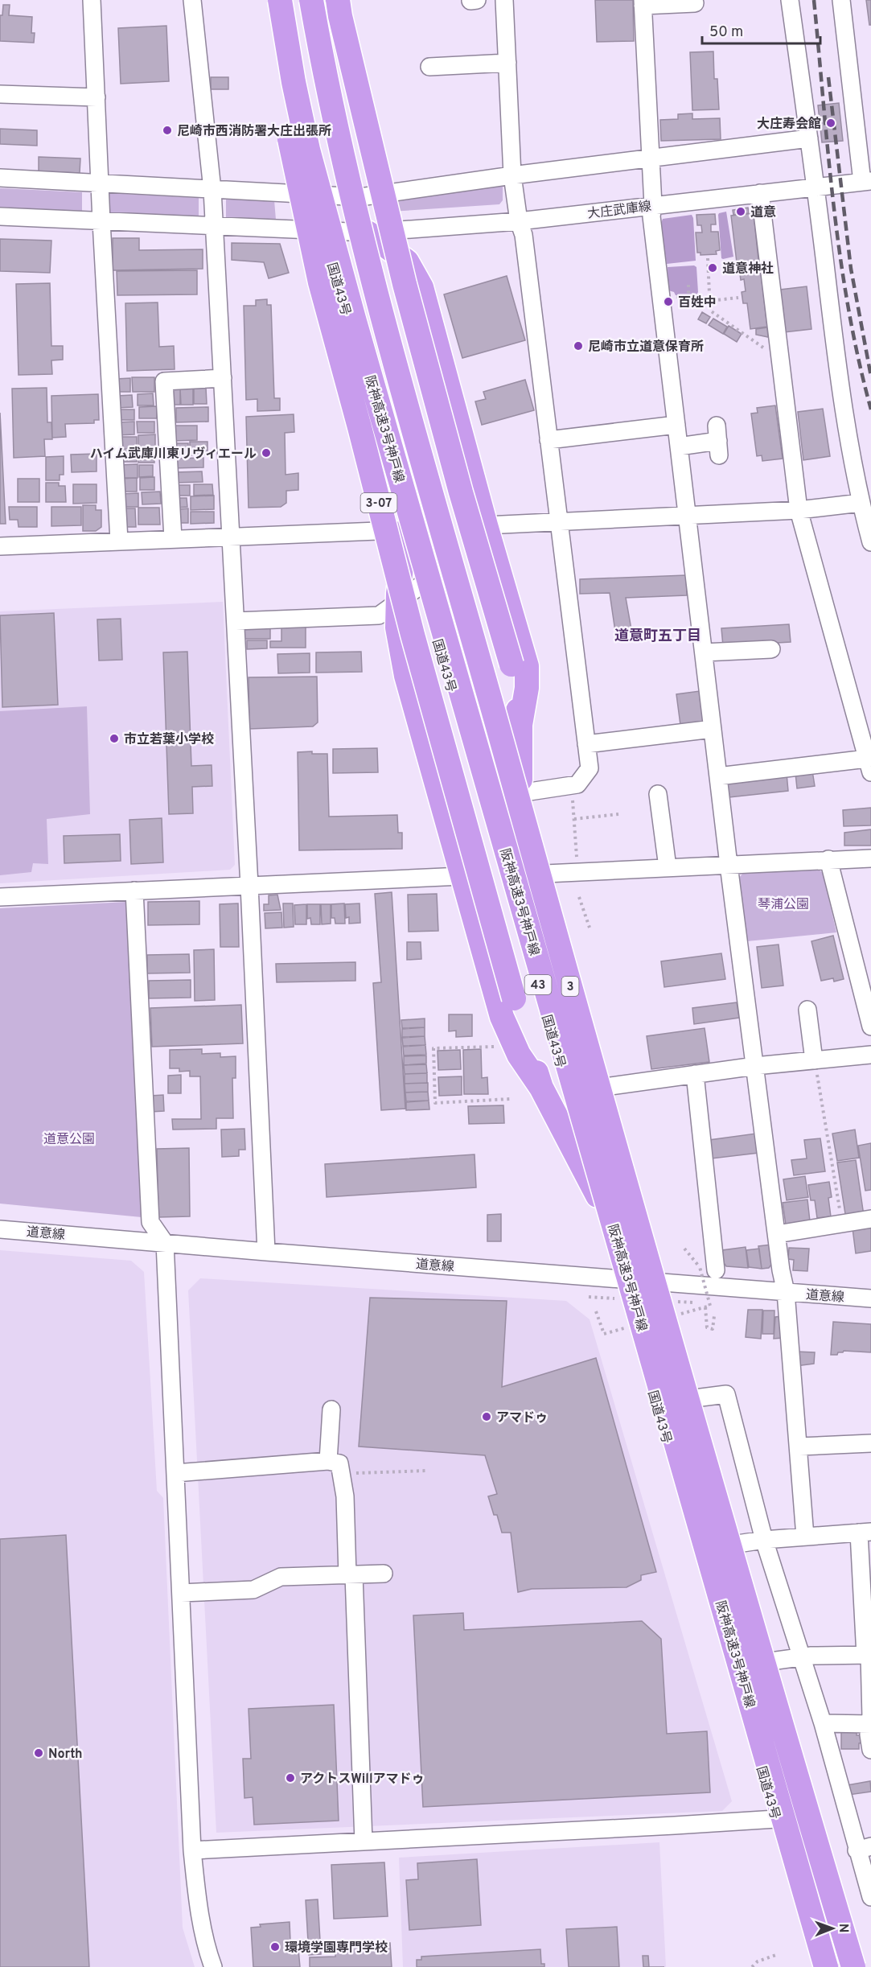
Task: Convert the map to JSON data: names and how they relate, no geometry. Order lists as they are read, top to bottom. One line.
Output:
{"streets":{"highway":["国道43号","阪神高速3号神戸線","3-07","43","3"],"street":["大庄武庫線","道意線"]},"crossings":[["大庄武庫線","国道43号"],["国道43号","道意線"],["阪神高速3号神戸線","3-07"]],"districts":["道意町五丁目"],"parks":["琴浦公園","道意公園"],"places":["大庄寿会館","尼崎市西消防署大庄出張所","道意","道意神社","百姓中","尼崎市立道意保育所","ハイム武庫川東リヴィエール","市立若葉小学校","アマドゥ","North","アクトスWillアマドゥ","環境学園専門学校"],"scale_bar":"50 m","north":"right"}
